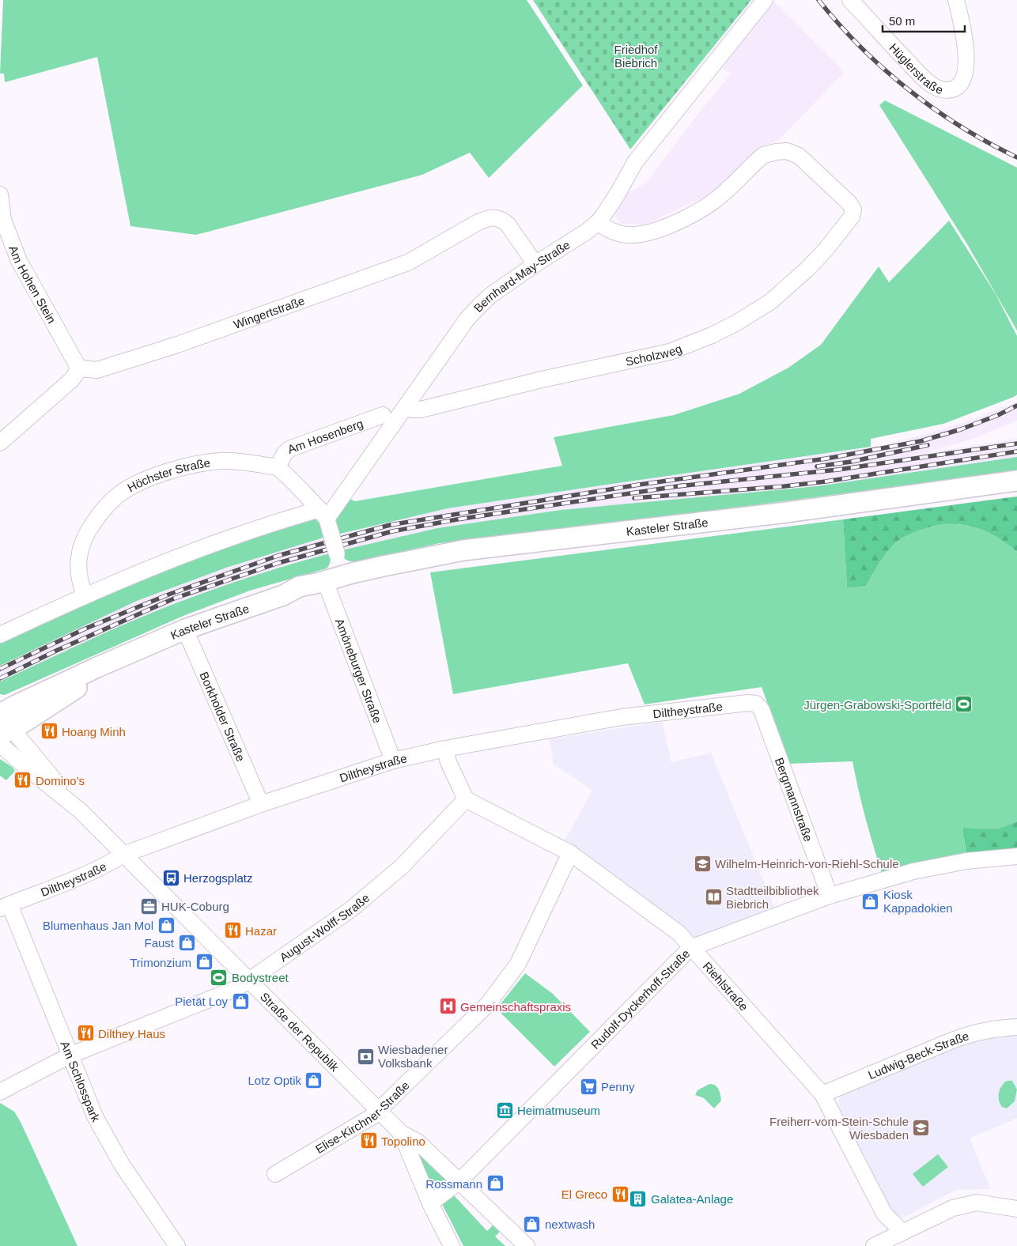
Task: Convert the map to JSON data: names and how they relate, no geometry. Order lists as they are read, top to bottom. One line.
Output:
{"streets":{"main road":["Kasteler Straße"],"street":["Hüglerstraße","Bernhard-May-Straße","Am Hohen Stein","Wingertstraße","Scholzweg","Am Hosenberg","Höchster Straße","Amöneburger Straße","Diltheystraße","Borkholder Straße","Bergmannstraße","August-Wolff-Straße","Riehlstraße","Rudolf-Dyckerhoff-Straße","Straße der Republik","Ludwig-Beck-Straße","Am Schlosspark","Elise-Kirchner-Straße"]},"crossings":[["Bernhard-May-Straße","Wingertstraße"],["Bernhard-May-Straße","Scholzweg"],["Am Hohen Stein","Wingertstraße"],["Am Hosenberg","Höchster Straße"],["Kasteler Straße","Amöneburger Straße"],["Kasteler Straße","Borkholder Straße"],["Kasteler Straße","Straße der Republik"],["Amöneburger Straße","Diltheystraße"],["Diltheystraße","Borkholder Straße"],["Diltheystraße","Bergmannstraße"],["Diltheystraße","Straße der Republik"],["Diltheystraße","Am Schlosspark"],["Bergmannstraße","Rudolf-Dyckerhoff-Straße"],["August-Wolff-Straße","Riehlstraße"],["August-Wolff-Straße","Straße der Republik"],["August-Wolff-Straße","Am Schlosspark"],["Riehlstraße","Rudolf-Dyckerhoff-Straße"],["Riehlstraße","Ludwig-Beck-Straße"],["Riehlstraße","Elise-Kirchner-Straße"],["Rudolf-Dyckerhoff-Straße","Straße der Republik"],["Straße der Republik","Elise-Kirchner-Straße"]],"parks":["Friedhof Biebrich"],"places":{"sports":["Jürgen-Grabowski-Sportfeld","Bodystreet"],"restaurant":["Hoang Minh","Domino's","Hazar","Dilthey Haus","Topolino","El Greco"],"school or university":["Wilhelm-Heinrich-von-Riehl-Schule","Freiherr-vom-Stein-Schule Wiesbaden"],"bus stop":["Herzogsplatz"],"library":["Stadtteilbibliothek Biebrich"],"shop":["Kiosk Kappadokien","Blumenhaus Jan Mol","Faust","Trimonzium","Pietät Loy","Lotz Optik","Rossmann","nextwash"],"office":["HUK-Coburg"],"hospital":["Gemeinschaftspraxis"],"bank":["Wiesbadener Volksbank"],"supermarket":["Penny"],"museum":["Heimatmuseum"],"building":["Galatea-Anlage"]},"scale_bar":"50 m"}
